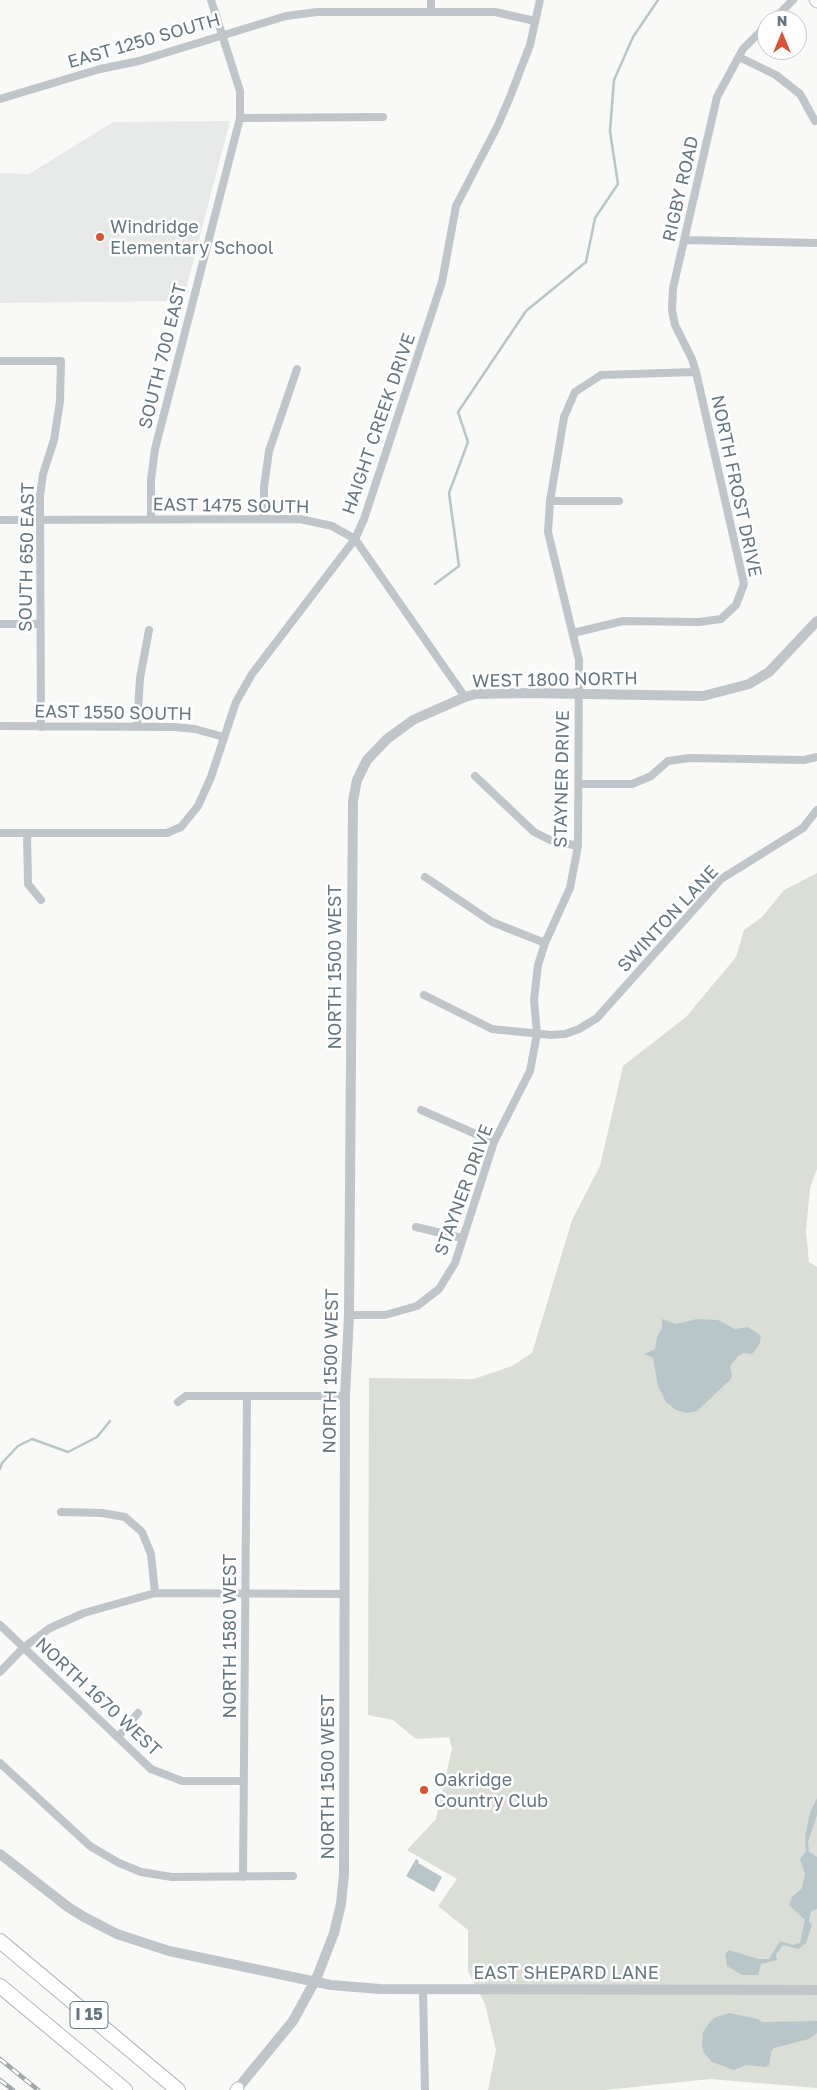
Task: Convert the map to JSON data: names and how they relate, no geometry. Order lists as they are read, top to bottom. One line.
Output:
{"streets":{"highway":["I 15"],"street":["EAST 1250 SOUTH","RIGBY ROAD","SOUTH 700 EAST","HAIGHT CREEK DRIVE","NORTH FROST DRIVE","EAST 1475 SOUTH","SOUTH 650 EAST","WEST 1800 NORTH","EAST 1550 SOUTH","STAYNER DRIVE","SWINTON LANE","NORTH 1500 WEST","NORTH 1580 WEST","NORTH 1670 WEST","EAST SHEPARD LANE"]},"crossings":[["EAST 1250 SOUTH","SOUTH 700 EAST"],["EAST 1250 SOUTH","HAIGHT CREEK DRIVE"],["RIGBY ROAD","NORTH FROST DRIVE"],["RIGBY ROAD","STAYNER DRIVE"],["SOUTH 700 EAST","EAST 1475 SOUTH"],["HAIGHT CREEK DRIVE","EAST 1475 SOUTH"],["HAIGHT CREEK DRIVE","EAST 1550 SOUTH"],["NORTH FROST DRIVE","STAYNER DRIVE"],["EAST 1475 SOUTH","SOUTH 650 EAST"],["EAST 1475 SOUTH","WEST 1800 NORTH"],["SOUTH 650 EAST","EAST 1550 SOUTH"],["WEST 1800 NORTH","STAYNER DRIVE"],["WEST 1800 NORTH","NORTH 1500 WEST"],["STAYNER DRIVE","SWINTON LANE"],["STAYNER DRIVE","NORTH 1500 WEST"],["NORTH 1500 WEST","EAST SHEPARD LANE"],["NORTH 1580 WEST","NORTH 1670 WEST"]],"places":["Windridge Elementary School","Oakridge Country Club"],"north":"top"}
